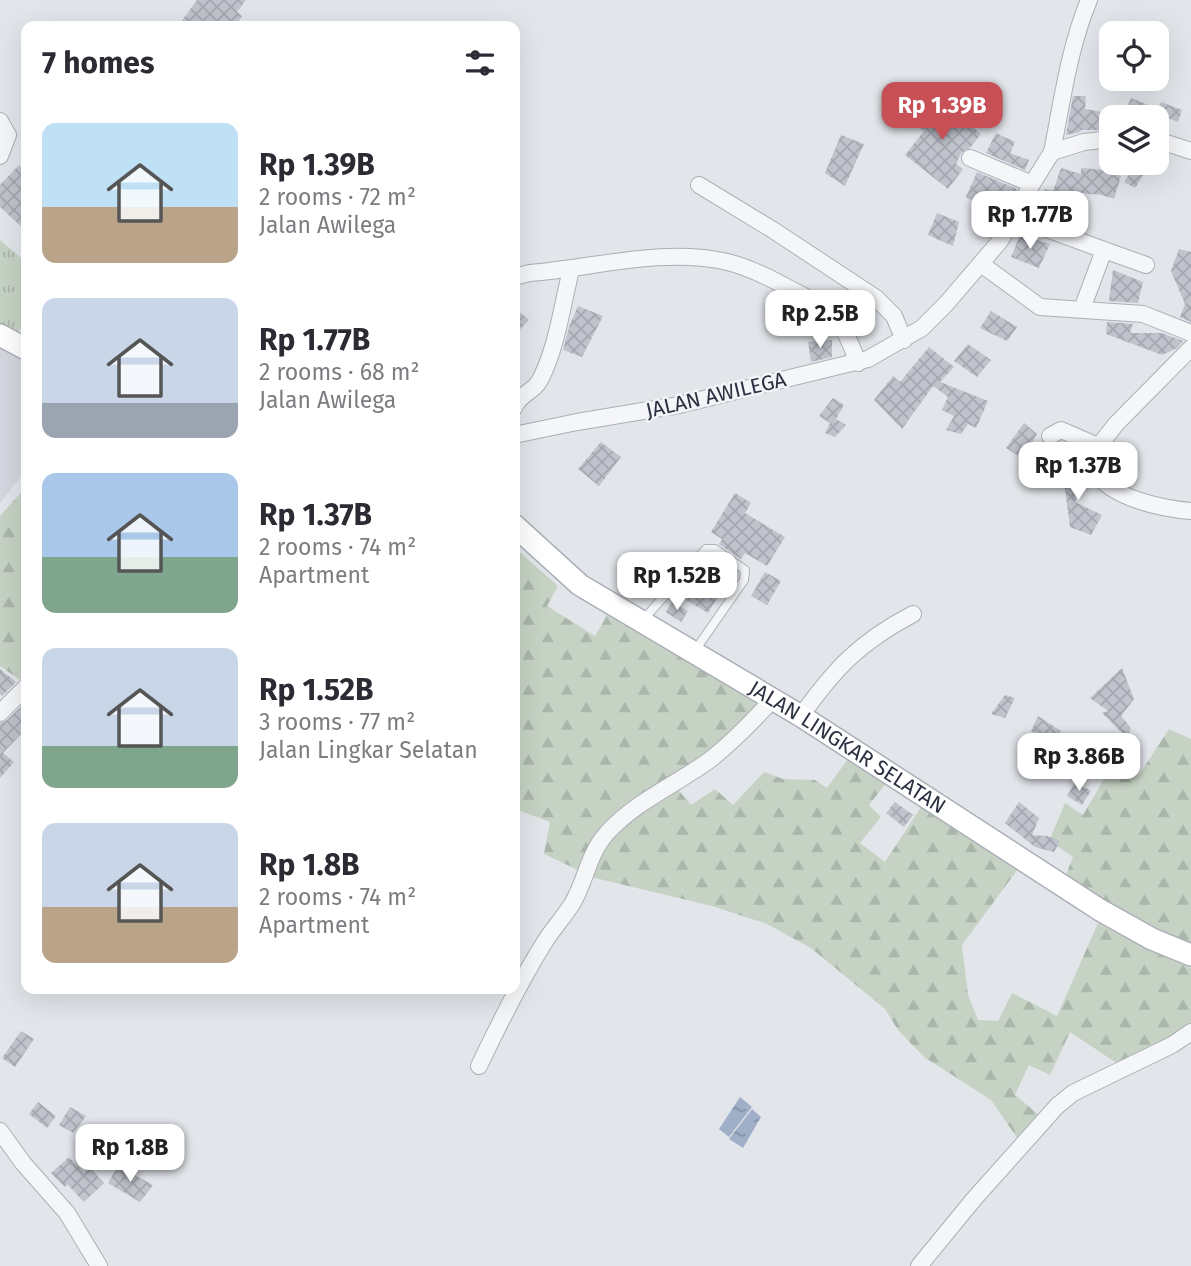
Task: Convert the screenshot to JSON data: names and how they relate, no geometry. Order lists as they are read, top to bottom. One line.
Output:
{"streets":{"street":["JALAN AWILEGA","JALAN LINGKAR SELATAN"]},"page":{"heading":"7 homes","price":["Rp 1.39B","Rp 1.77B","Rp 2.5B","Rp 1.37B","Rp 1.52B","Rp 3.86B","Rp 1.8B"],"list":[{"name":"Rp 1.39B","note":"2 rooms · 72 m² · Jalan Awilega"},{"name":"Rp 1.77B","note":"2 rooms · 68 m² · Jalan Awilega"},{"name":"Rp 1.37B","note":"2 rooms · 74 m² · Apartment"},{"name":"Rp 1.52B","note":"3 rooms · 77 m² · Jalan Lingkar Selatan"},{"name":"Rp 1.8B","note":"2 rooms · 74 m² · Apartment"}]}}
